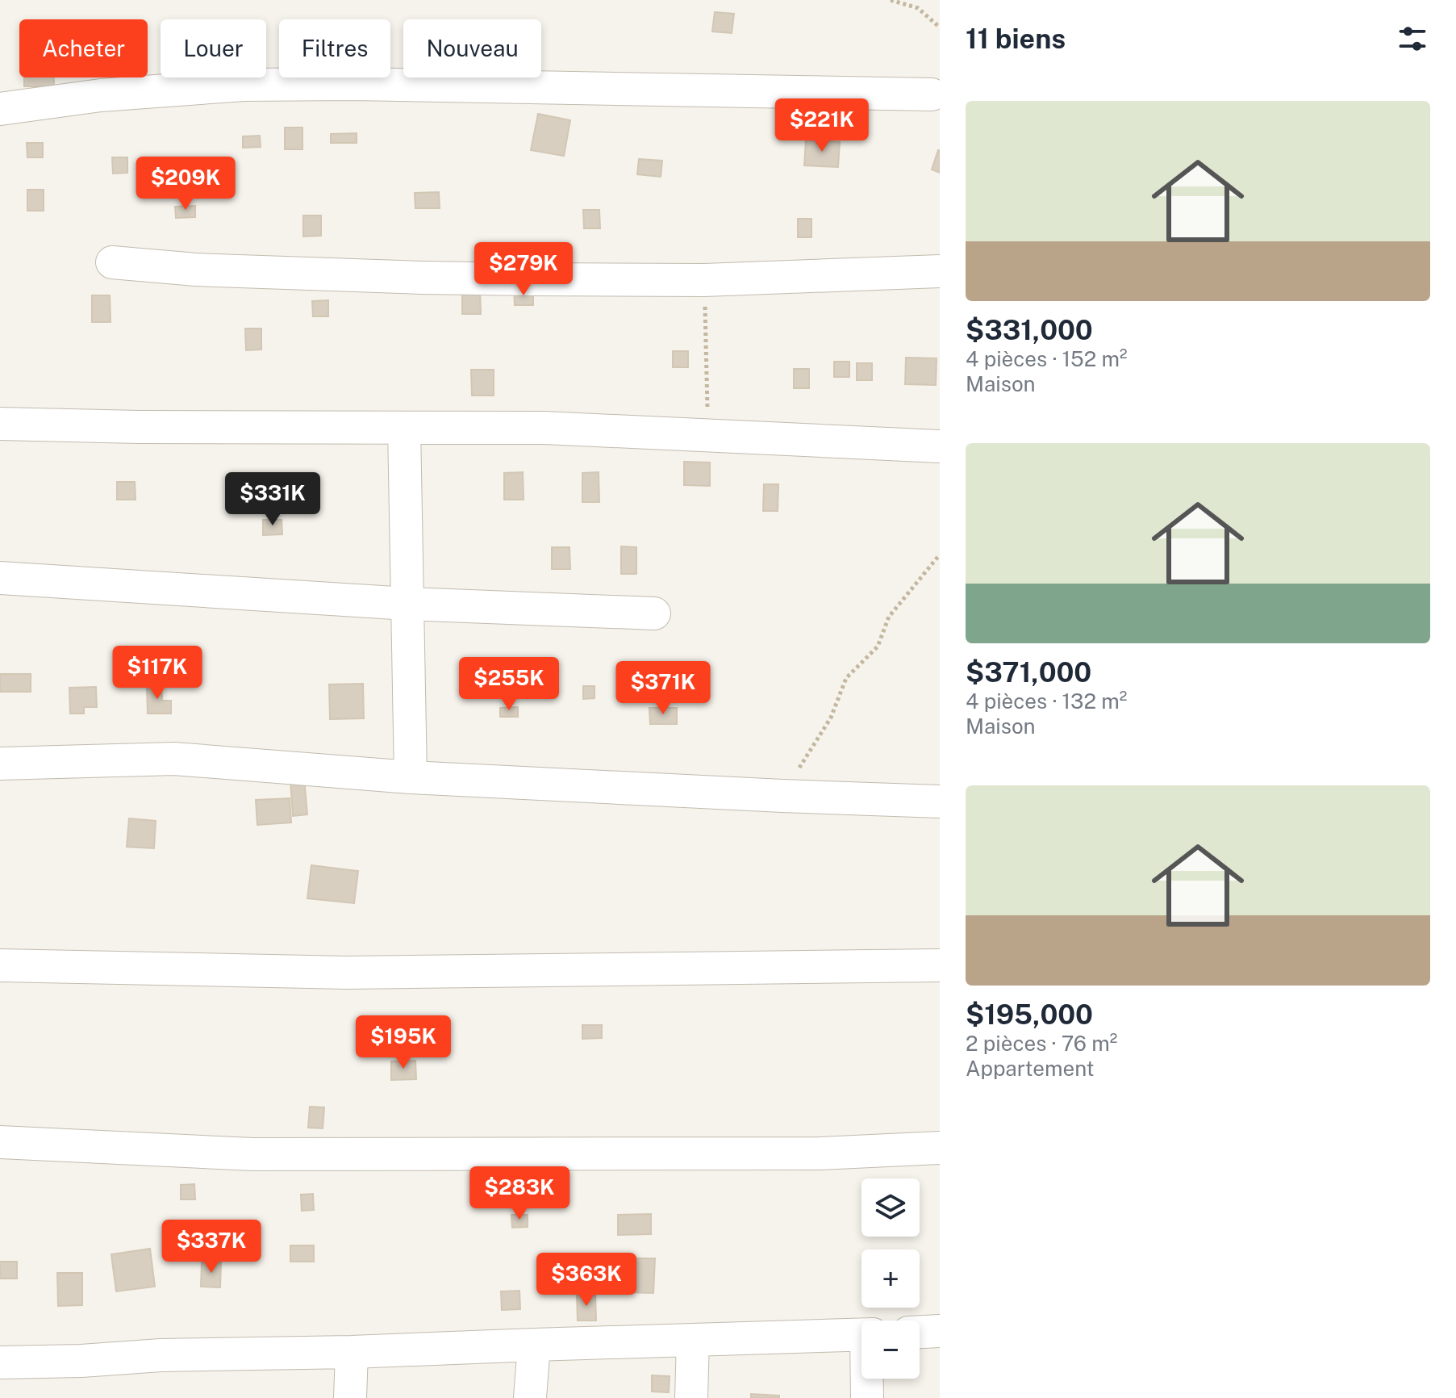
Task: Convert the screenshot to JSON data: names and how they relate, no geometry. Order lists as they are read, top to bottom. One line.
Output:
{"page":{"heading":"11 biens","chip":["Acheter","Louer","Filtres","Nouveau"],"list":[{"name":"$331,000","note":"4 pièces · 152 m² · Maison"},{"name":"$371,000","note":"4 pièces · 132 m² · Maison"},{"name":"$195,000","note":"2 pièces · 76 m² · Appartement"}],"price":["$221K","$209K","$279K","$331K","$117K","$255K","$371K","$195K","$283K","$337K","$363K"],"map_buttons":["+","−"]}}
